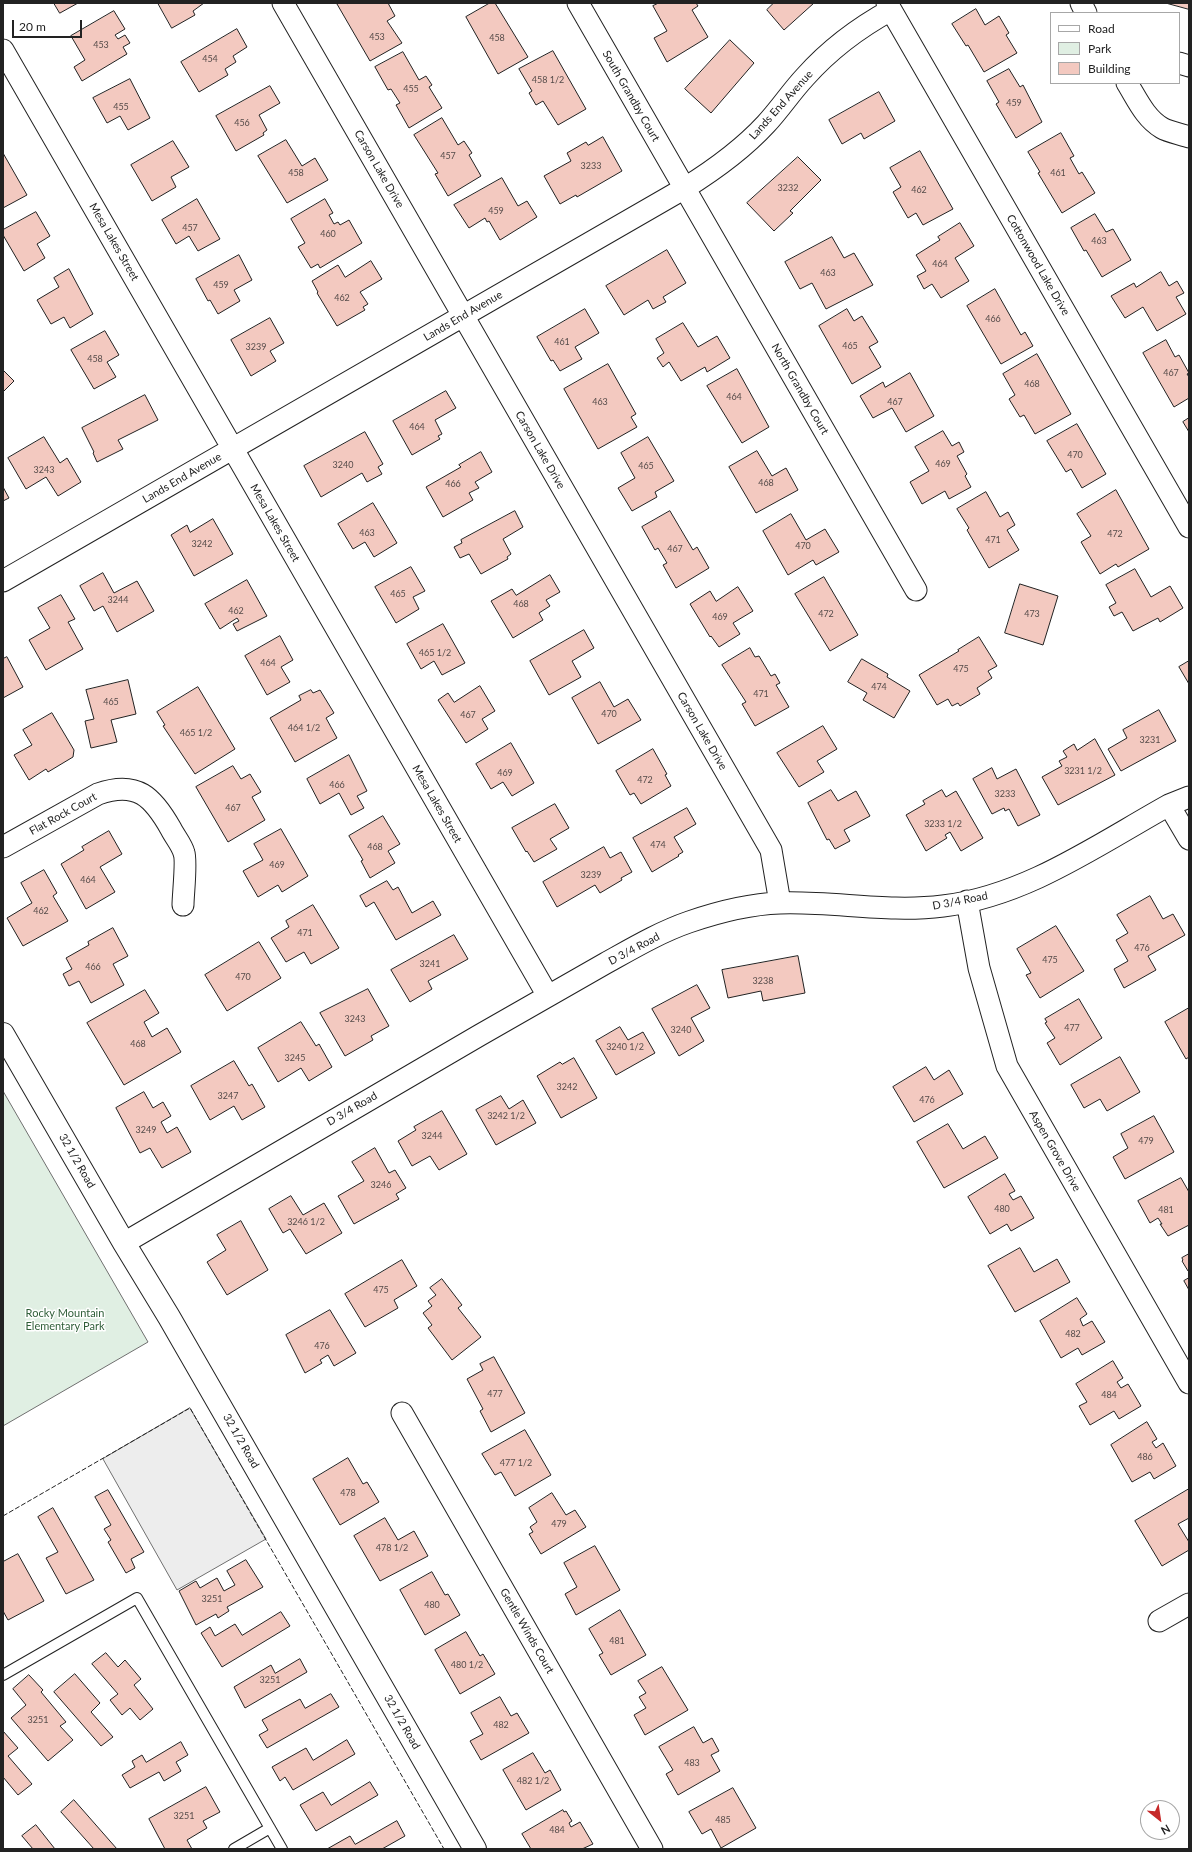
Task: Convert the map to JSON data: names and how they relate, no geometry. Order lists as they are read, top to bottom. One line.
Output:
{"streets":{"street":["South Grandby Court","Lands End Avenue","Carson Lake Drive","Mesa Lakes Street","Cottonwood Lake Drive","North Grandby Court","Flat Rock Court","D 3/4 Road","Aspen Grove Drive","32 1/2 Road","Gentle Winds Court"]},"crossings":[["South Grandby Court","Lands End Avenue"],["South Grandby Court","North Grandby Court"],["Lands End Avenue","Carson Lake Drive"],["Lands End Avenue","Mesa Lakes Street"],["Lands End Avenue","Cottonwood Lake Drive"],["Lands End Avenue","North Grandby Court"],["Carson Lake Drive","D 3/4 Road"],["Mesa Lakes Street","D 3/4 Road"],["D 3/4 Road","Aspen Grove Drive"],["D 3/4 Road","32 1/2 Road"]],"parks":["Rocky Mountain Elementary Park"],"house_numbers":["453","458","453","454","458 1/2","455","459","455","456","457","3233","458","461","3232","462","459","457","460","463","464","463","459","462","466","461","465","3239","458","467","468","464","463","467","464","470","469","3240","465","3243","468","466","463","472","471","3242","470","467","465","3244","468","462","472","473","469","465 1/2","464","475","474","471","465","470","467","464 1/2","465 1/2","3231","3231 1/2","469","472","466","3233","467","3233 1/2","474","468","469","3239","464","462","471","476","475","3241","466","470","3238","3243","477","3240","468","3240 1/2","3245","3242","3247","476","3242 1/2","3249","3244","479","3246","480","481","3246 1/2","475","482","476","477","484","486","477 1/2","478","479","478 1/2","3251","480","481","480 1/2","3251","3251","482","483","482 1/2","3251","485","484"],"legend":["Road","Park","Building"],"scale_bar":"20 m","north":"bottom right"}
